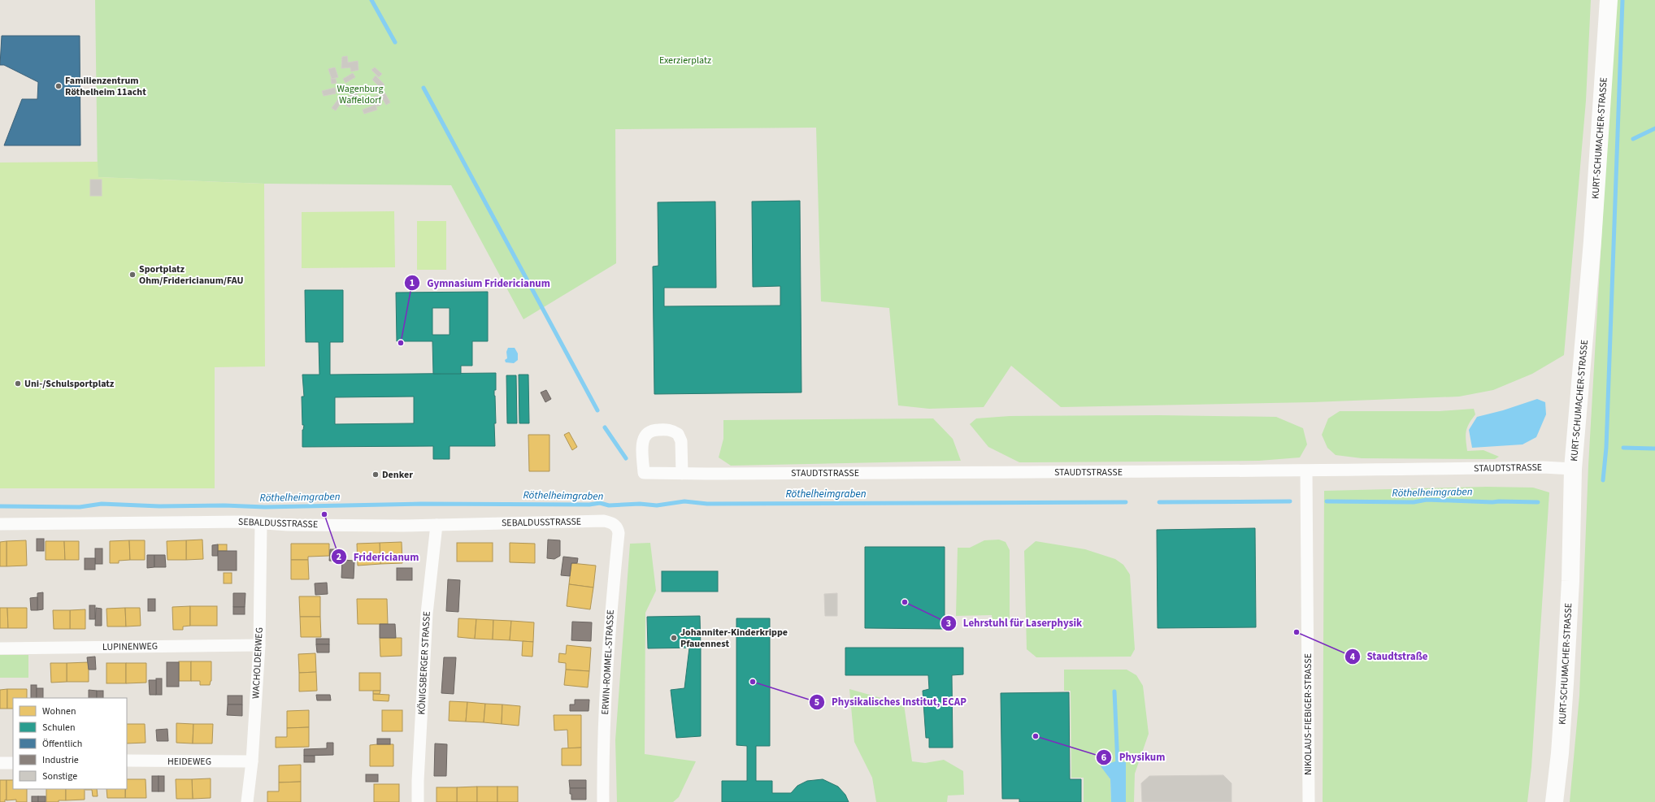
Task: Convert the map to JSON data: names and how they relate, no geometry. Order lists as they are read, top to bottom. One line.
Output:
{"streets":{"main road":["KURT-SCHUMACHER-STRASSE"],"street":["STAUDTSTRASSE","SEBALDUSSTRASSE","LUPINENWEG","ERWIN-ROMMEL-STRASSE","WACHOLDERWEG","KÖNIGSBERGER STRASSE","NIKOLAUS-FIEBIGER-STRASSE","HEIDEWEG"]},"crossings":[["KURT-SCHUMACHER-STRASSE","STAUDTSTRASSE"],["STAUDTSTRASSE","NIKOLAUS-FIEBIGER-STRASSE"],["SEBALDUSSTRASSE","ERWIN-ROMMEL-STRASSE"],["SEBALDUSSTRASSE","WACHOLDERWEG"],["SEBALDUSSTRASSE","KÖNIGSBERGER STRASSE"],["LUPINENWEG","WACHOLDERWEG"],["WACHOLDERWEG","HEIDEWEG"]],"water":["Röthelheimgraben"],"parks":["Exerzierplatz","Wagenburg Waffeldorf"],"places":["Familienzentrum Röthelheim 11acht","Sportplatz Ohm/Fridericianum/FAU","Gymnasium Fridericianum","Uni-/Schulsportplatz","Denker","Fridericianum","Lehrstuhl für Laserphysik","Staudtstraße","Johanniter-Kinderkrippe Pfauennest","Physikalisches Institut, ECAP","Physikum"],"legend":["Wohnen","Schulen","Öffentlich","Industrie","Sonstige"]}
